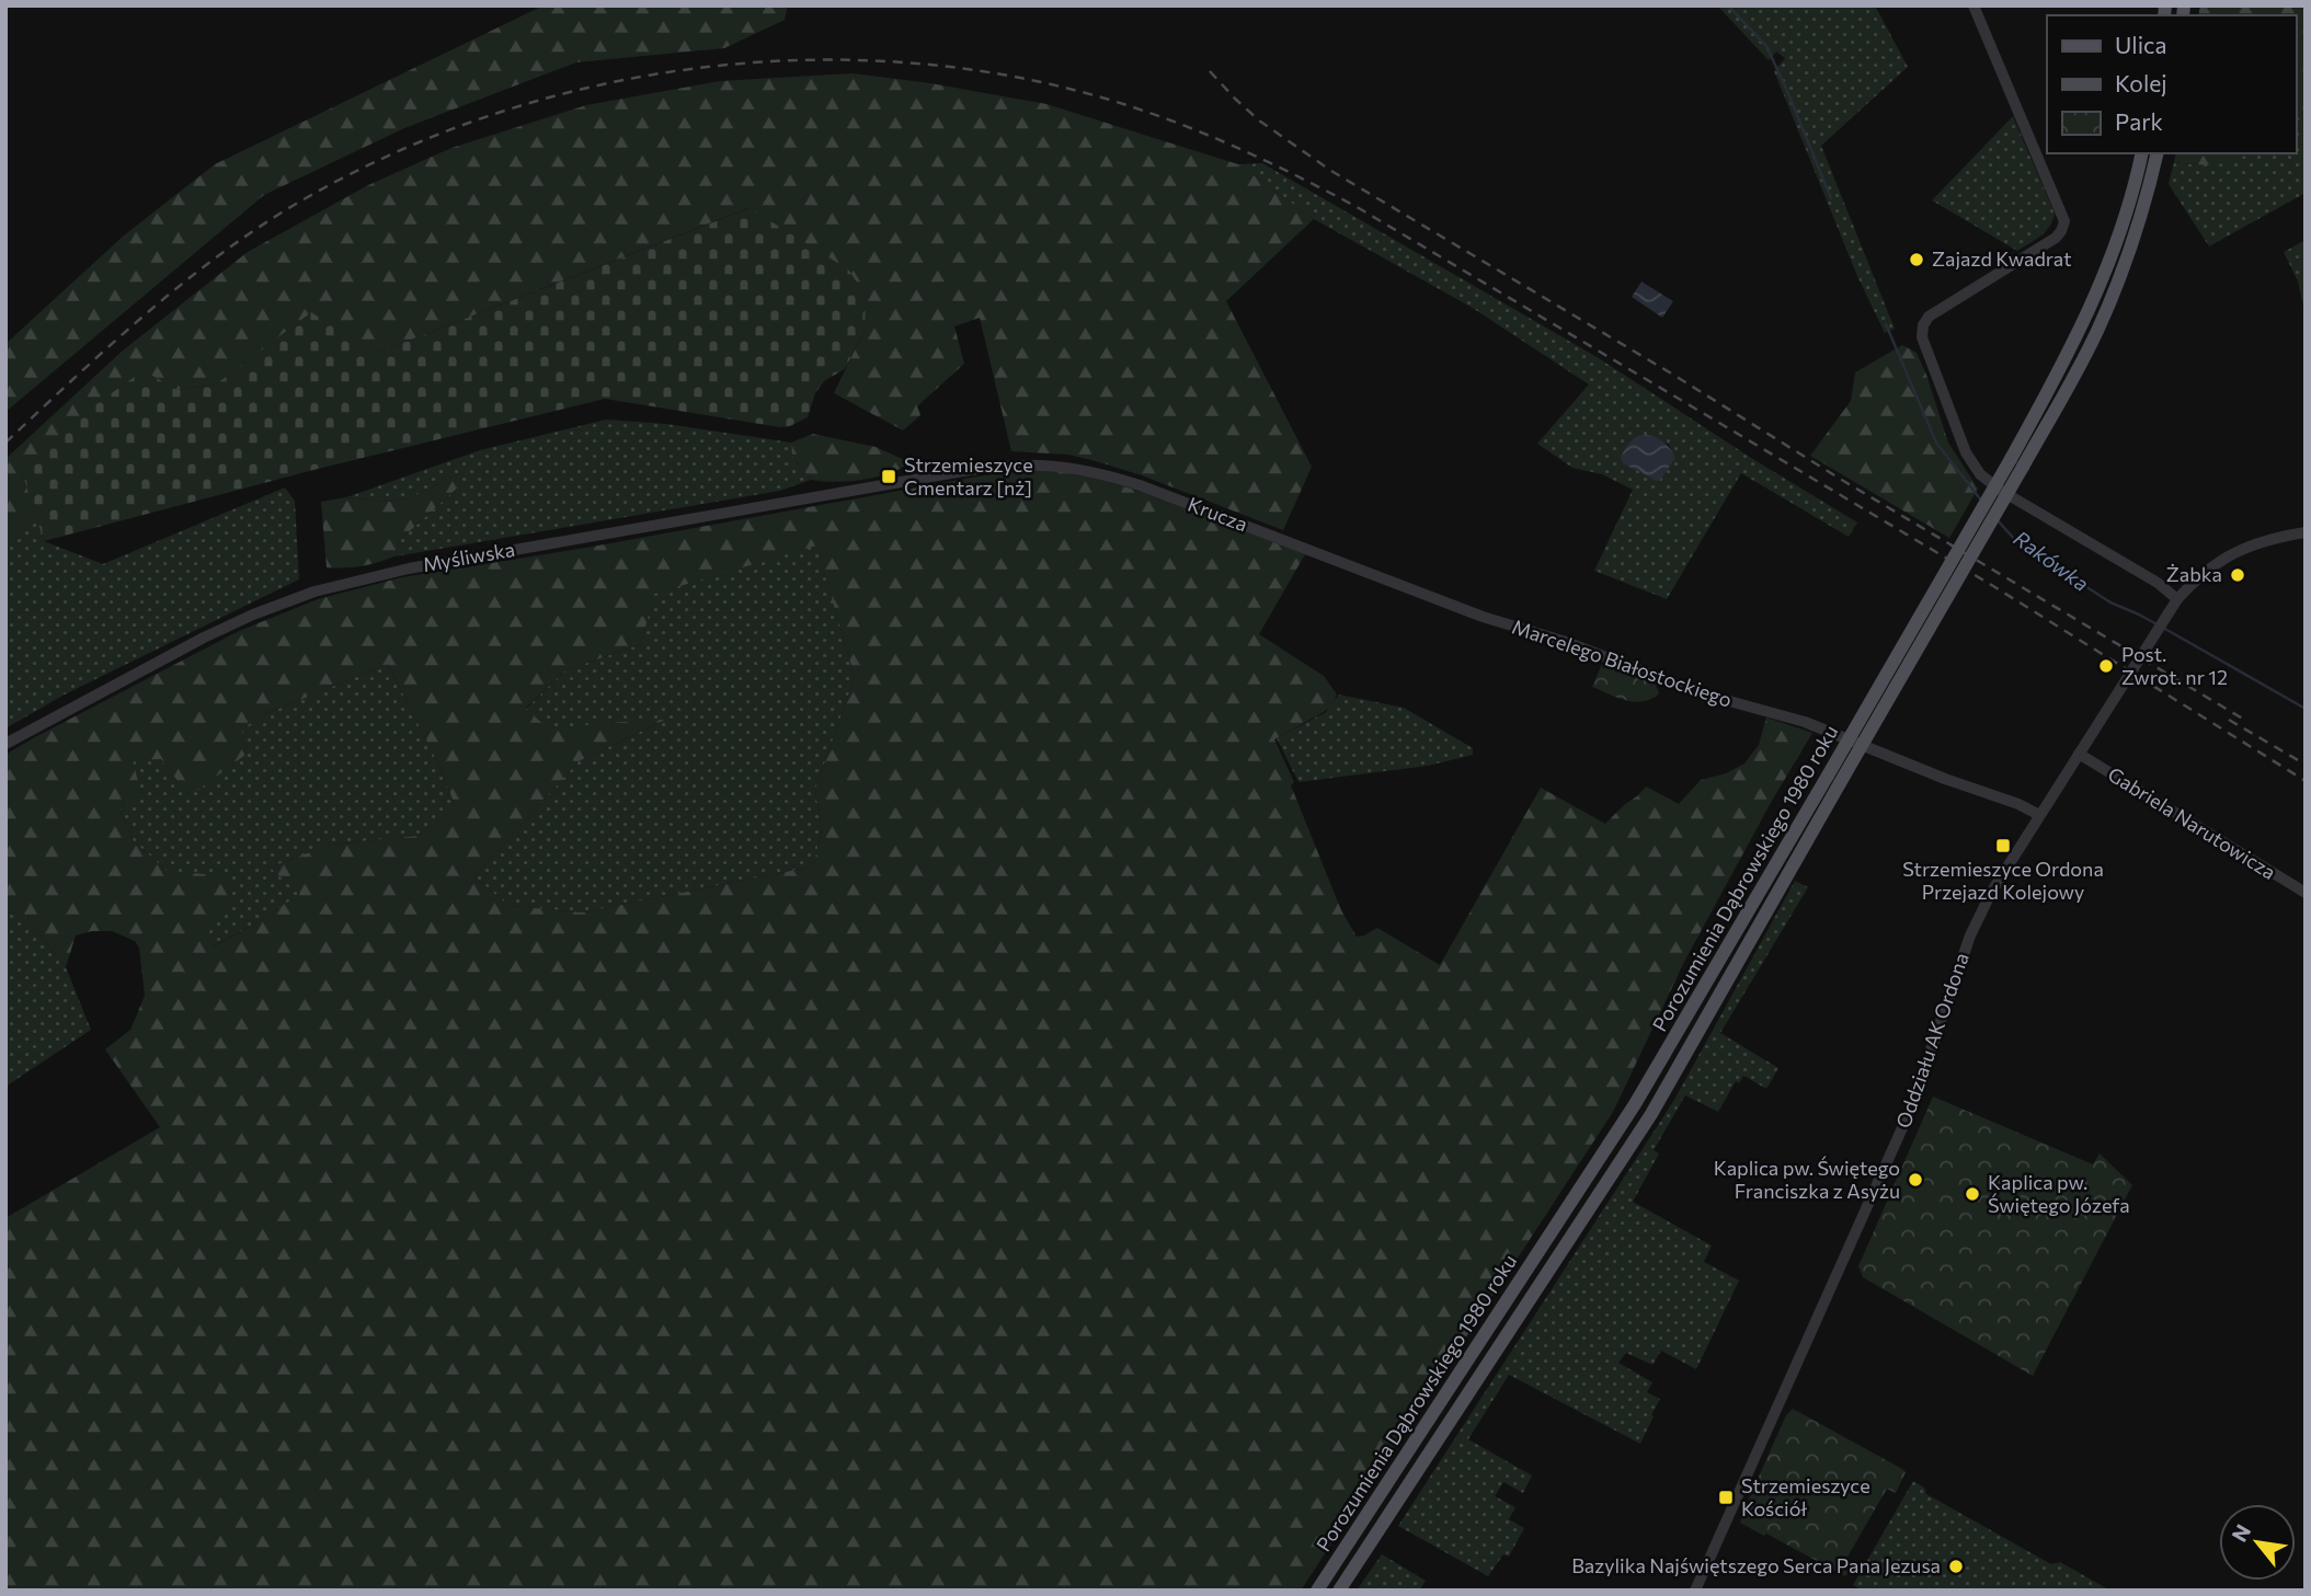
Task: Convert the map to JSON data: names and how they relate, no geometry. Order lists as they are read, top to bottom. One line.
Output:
{"streets":{"main road":["Porozumienia Dąbrowskiego 1980 roku"],"street":["Krucza","Myśliwska","Marcelego Białostockiego","Gabriela Narutowicza","Oddziału AK Ordona"]},"crossings":[["Krucza","Myśliwska"],["Krucza","Marcelego Białostockiego"],["Marcelego Białostockiego","Oddziału AK Ordona"],["Gabriela Narutowicza","Oddziału AK Ordona"]],"water":["Rakówka"],"places":{"other":["Zajazd Kwadrat","Żabka","Post. Zwrot. nr 12","Kaplica pw. Świętego Franciszka z Asyżu","Kaplica pw. Świętego Józefa","Bazylika Najświętszego Serca Pana Jezusa"],"transit":["Strzemieszyce Cmentarz [nż]","Strzemieszyce Ordona Przejazd Kolejowy","Strzemieszyce Kościół"]},"legend":["Ulica","Kolej","Park"],"north":"top left"}
